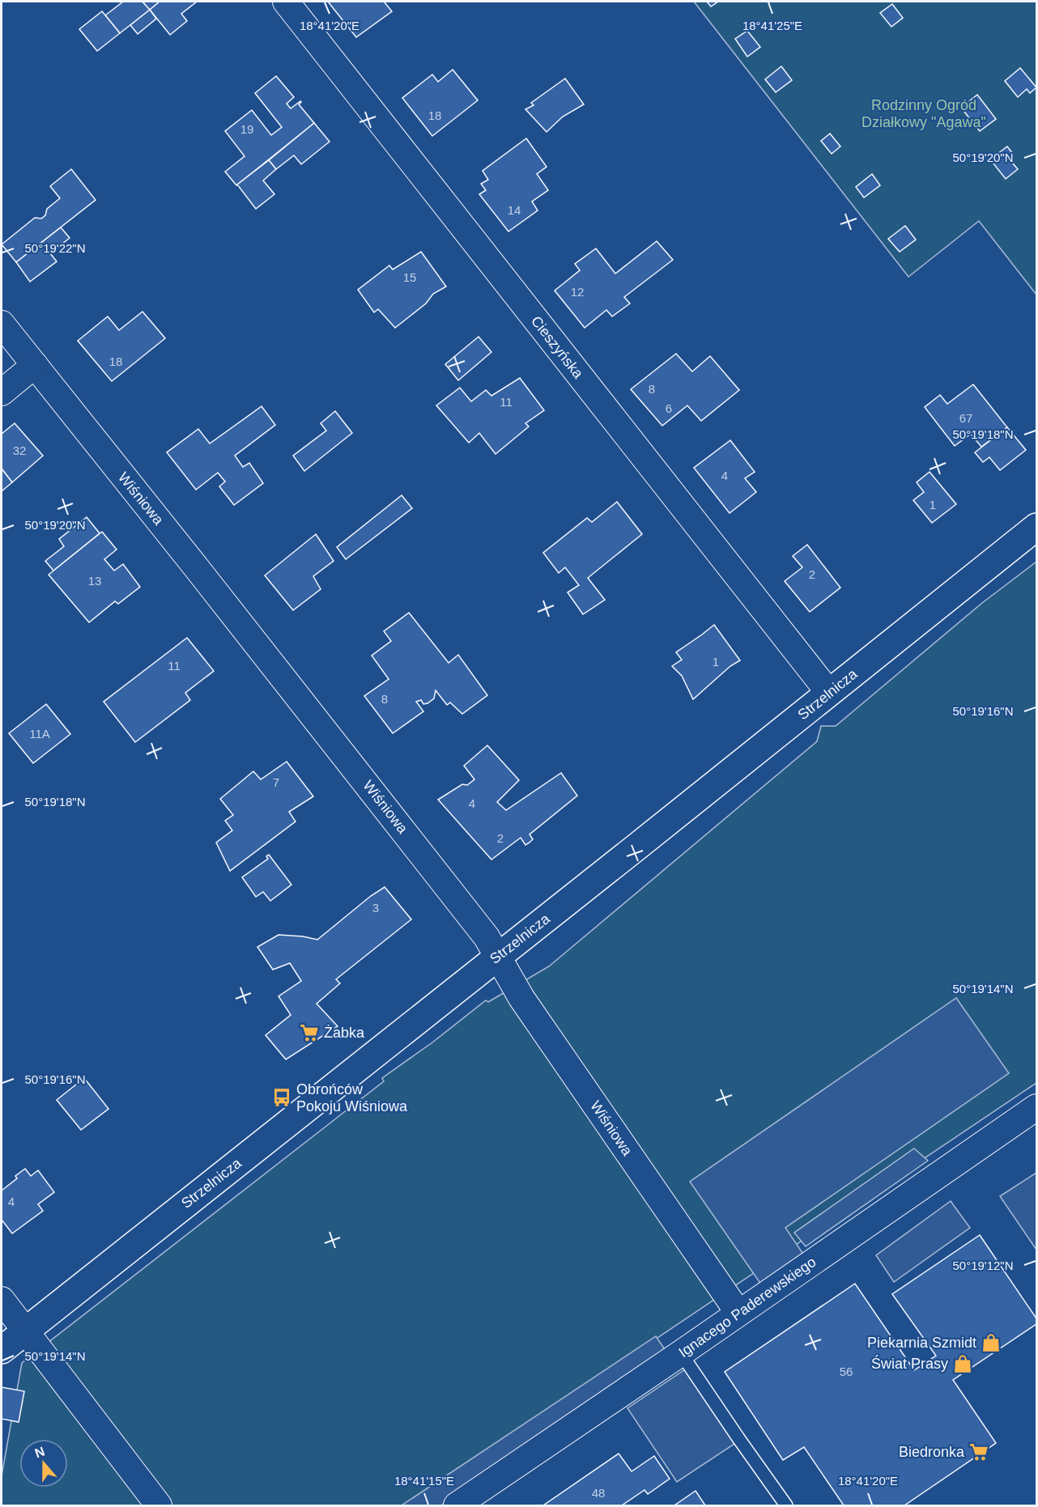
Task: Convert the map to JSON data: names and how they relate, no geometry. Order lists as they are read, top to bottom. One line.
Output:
{"streets":{"street":["Cieszyńska","Wiśniowa","Strzelnicza","Ignacego Paderewskiego"]},"crossings":[["Cieszyńska","Strzelnicza"],["Wiśniowa","Strzelnicza"],["Wiśniowa","Ignacego Paderewskiego"]],"parks":["Rodzinny Ogród Działkowy \"Agawa\""],"places":{"supermarket":["Żabka","Biedronka"],"bus stop":["Obrońców Pokoju Wiśniowa"],"shop":["Piekarnia Szmidt","Świat Prasy"]},"house_numbers":["18","19","14","15","12","18","8","11","6","67","32","4","1","2","13","1","11","8","11A","7","4","2","3","4","56","48"],"north":"top","coordinates":["18°41'20\"E","18°41'25\"E","50°19'20\"N","50°19'22\"N","50°19'18\"N","50°19'16\"N","50°19'14\"N","50°19'12\"N","18°41'15\"E"]}
